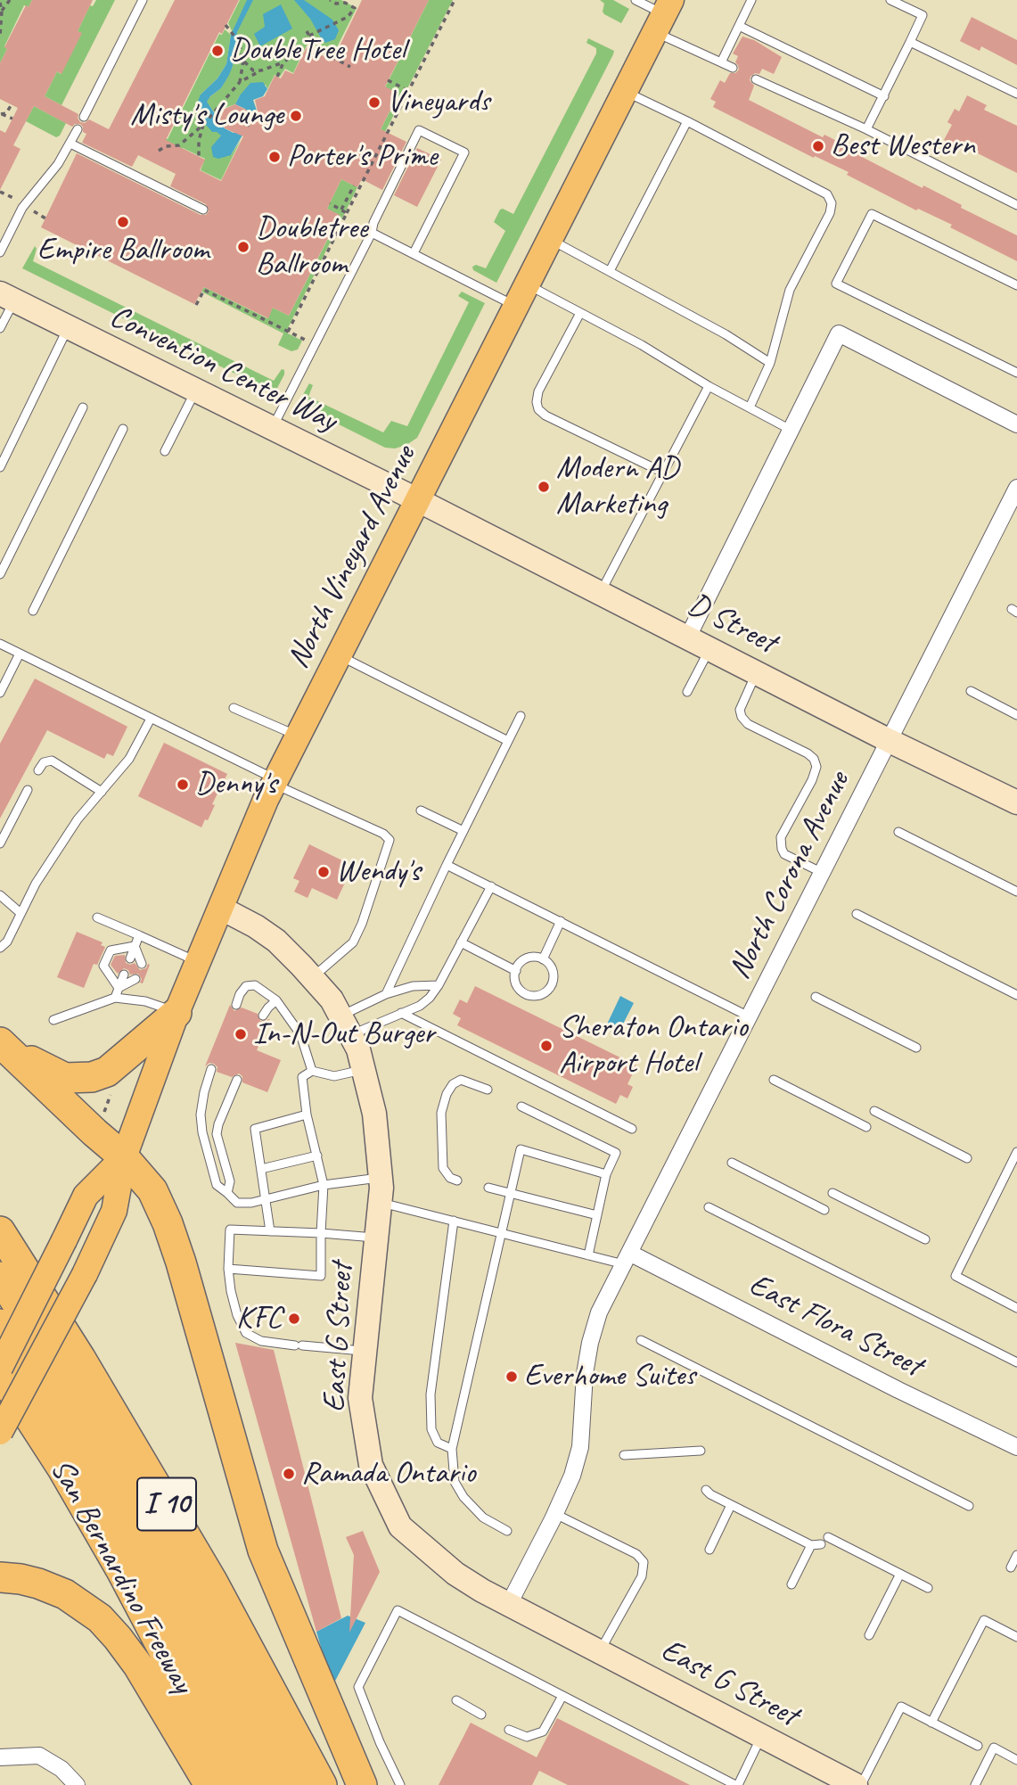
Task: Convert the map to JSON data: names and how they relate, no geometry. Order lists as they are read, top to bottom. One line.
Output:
{"streets":{"highway":["I 10","San Bernardino Freeway"],"main road":["North Vineyard Avenue"],"street":["Convention Center Way","D Street","North Corona Avenue","East Flora Street","East G Street"]},"crossings":[["Convention Center Way","North Vineyard Avenue"],["Convention Center Way","D Street"],["North Vineyard Avenue","D Street"],["North Vineyard Avenue","East G Street"],["North Vineyard Avenue","San Bernardino Freeway"],["D Street","North Corona Avenue"],["North Corona Avenue","East Flora Street"],["North Corona Avenue","East G Street"]],"places":["DoubleTree Hotel","Vineyards","Misty's Lounge","Best Western","Porter's Prime","Empire Ballroom","Doubletree Ballroom","Modern AD Marketing","Denny's","Wendy's","In-N-Out Burger","Sheraton Ontario Airport Hotel","KFC","Everhome Suites","Ramada Ontario"]}
